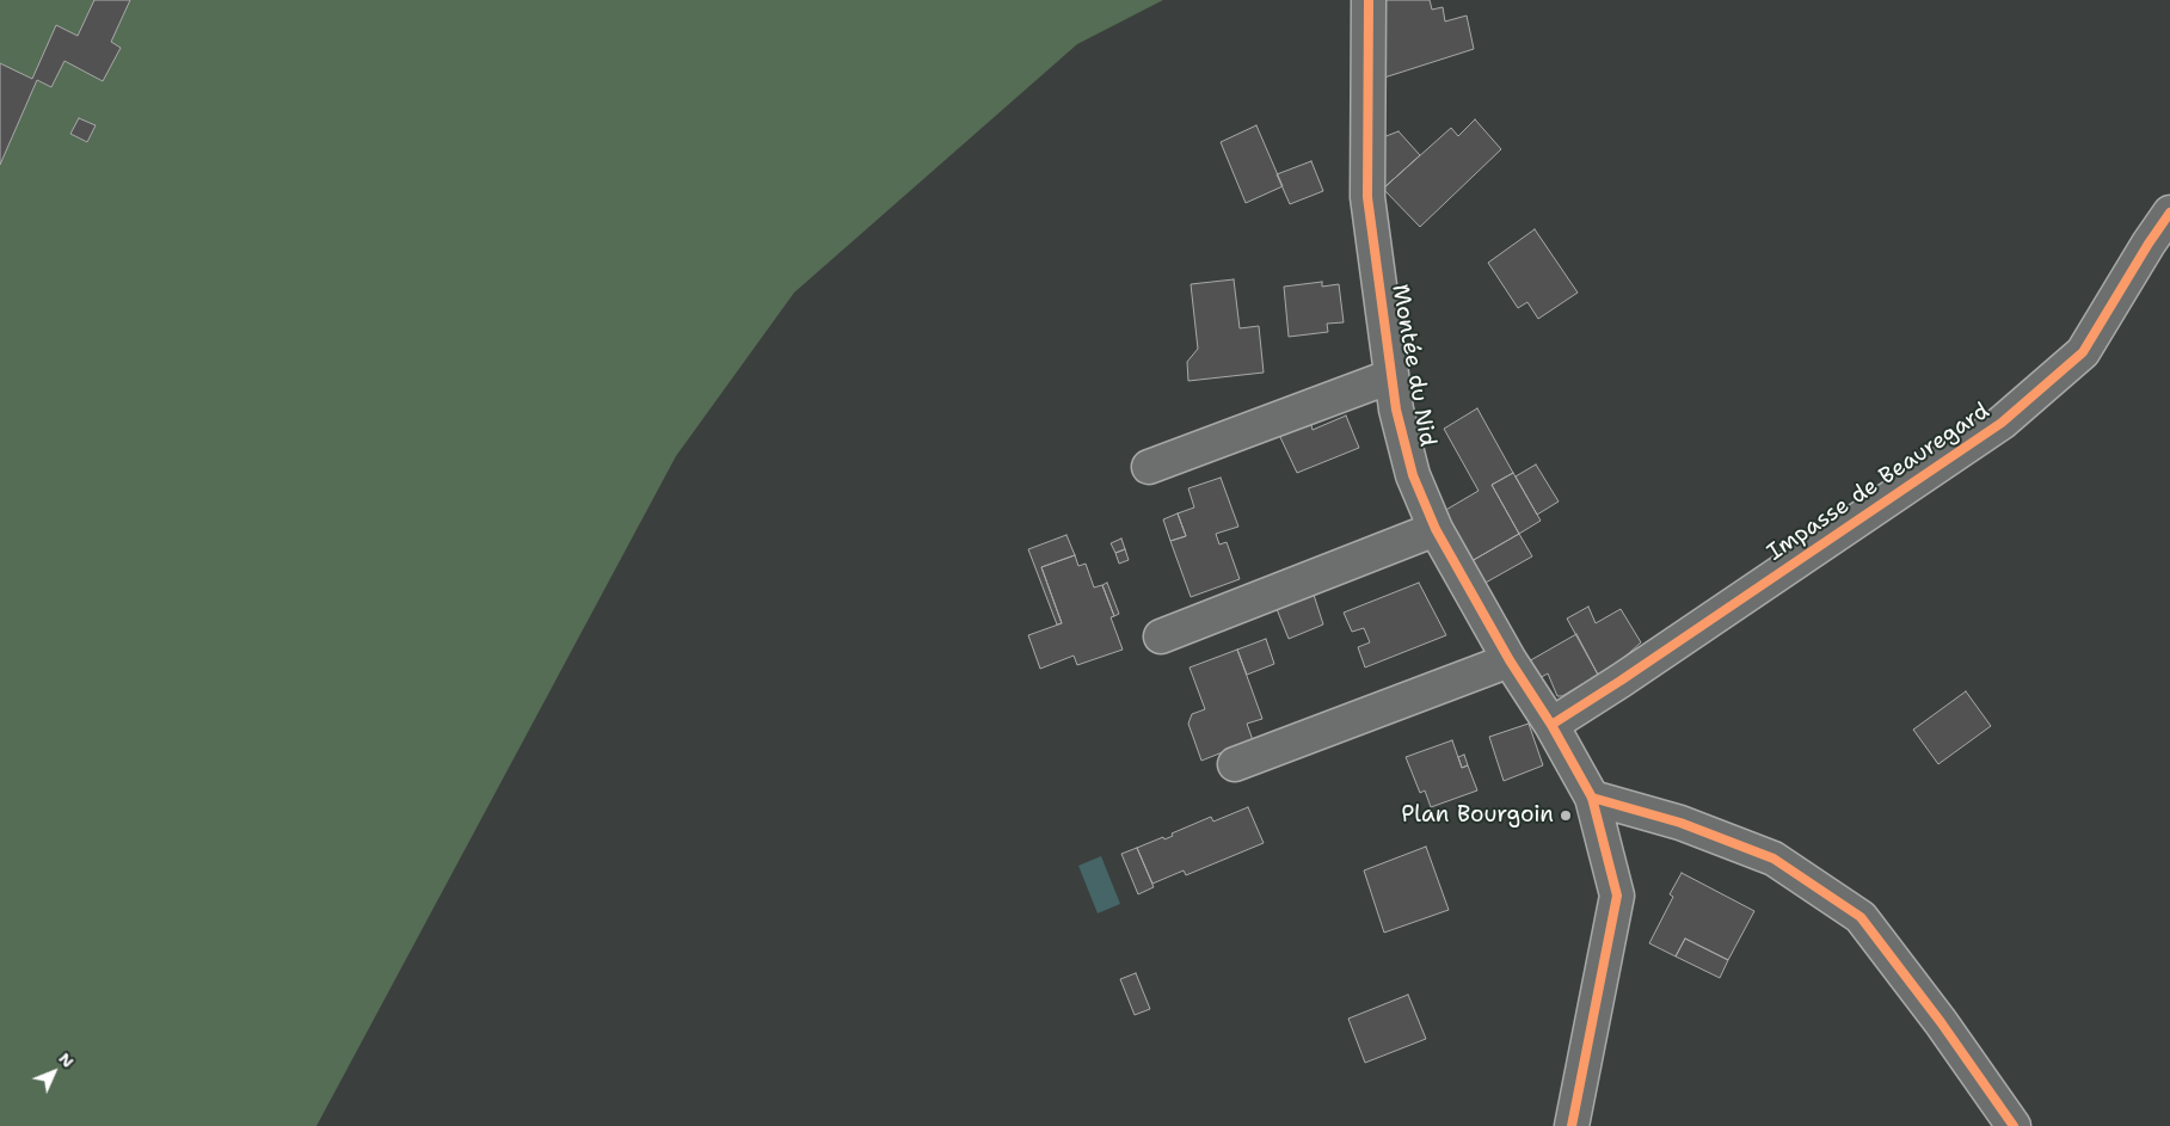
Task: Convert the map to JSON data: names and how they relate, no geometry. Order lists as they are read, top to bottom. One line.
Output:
{"streets":{"street":["Montée du Nid","Impasse de Beauregard"]},"crossings":[["Montée du Nid","Impasse de Beauregard"]],"places":["Plan Bourgoin"],"north":"top right"}
